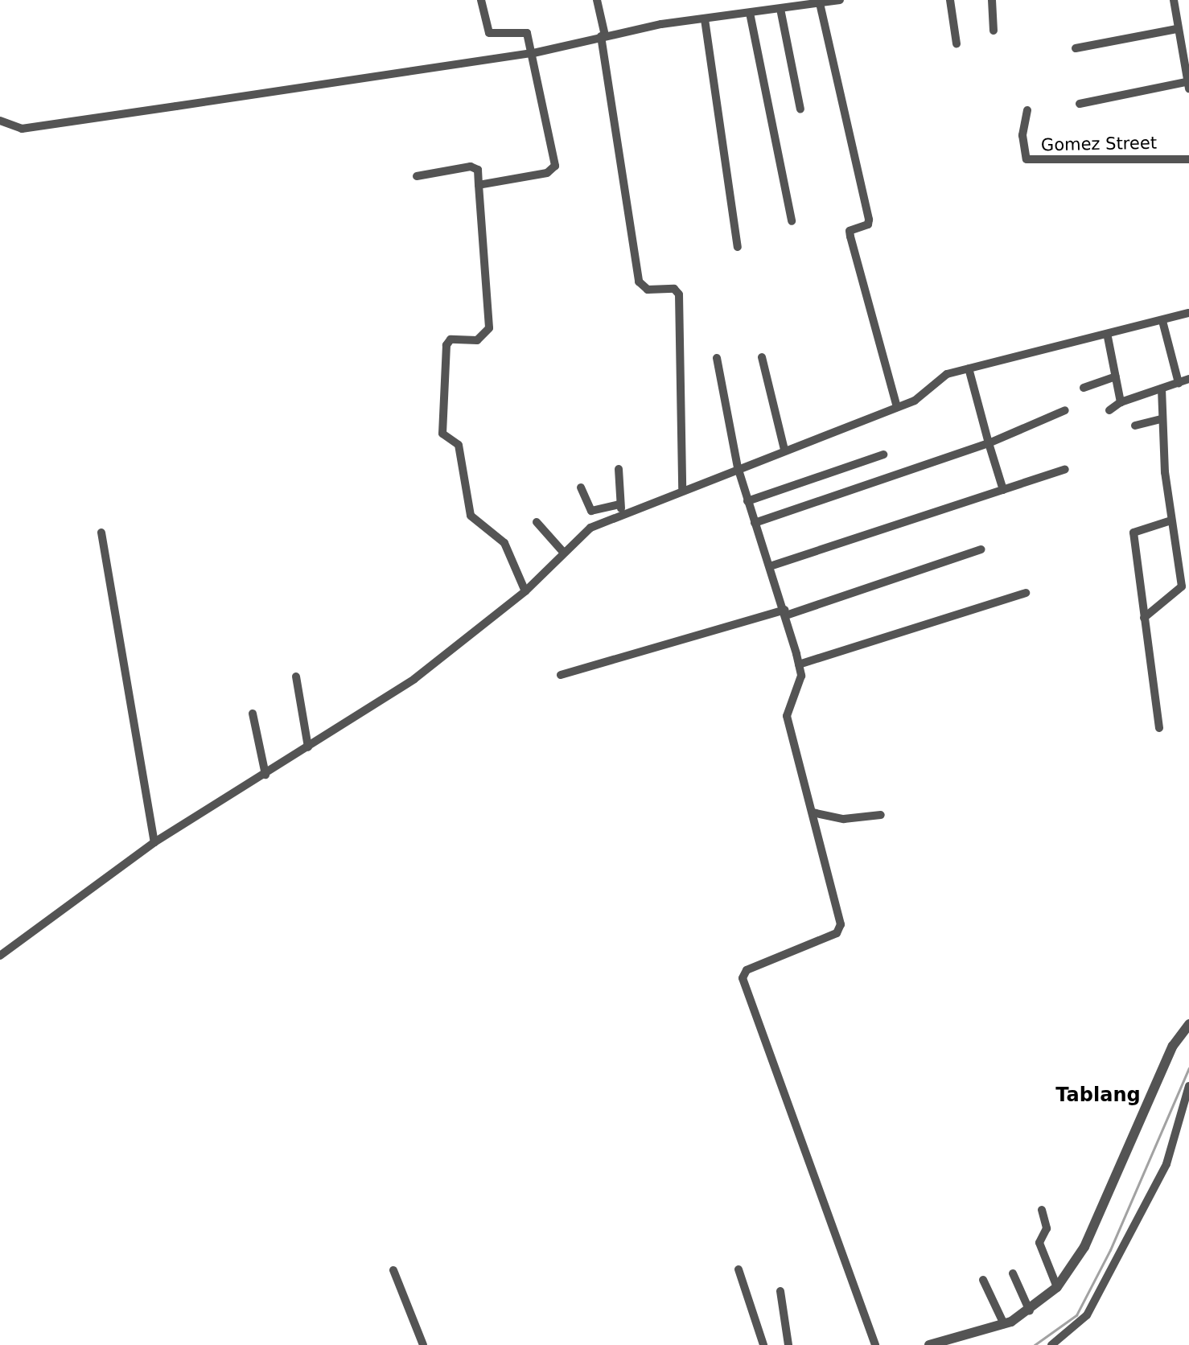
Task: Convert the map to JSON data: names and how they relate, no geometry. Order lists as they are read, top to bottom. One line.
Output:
{"streets":{"street":["Gomez Street"]},"districts":["Tablang"]}
